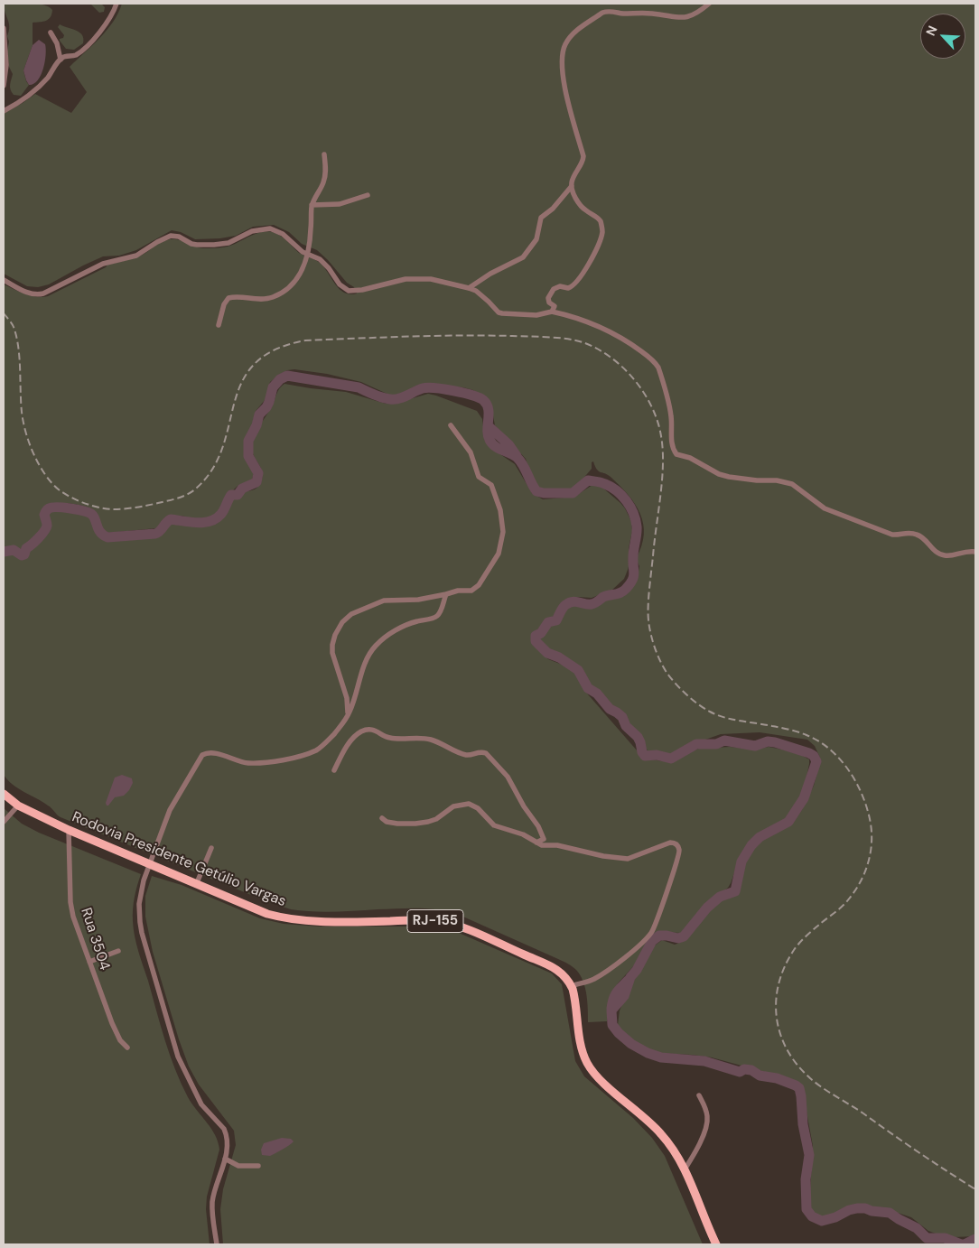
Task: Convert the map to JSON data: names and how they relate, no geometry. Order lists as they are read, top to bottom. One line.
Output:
{"streets":{"main road":["Rodovia Presidente Getúlio Vargas","RJ-155"],"street":["Rua 3504"]},"crossings":[["Rodovia Presidente Getúlio Vargas","Rua 3504"]],"north":"top left"}
